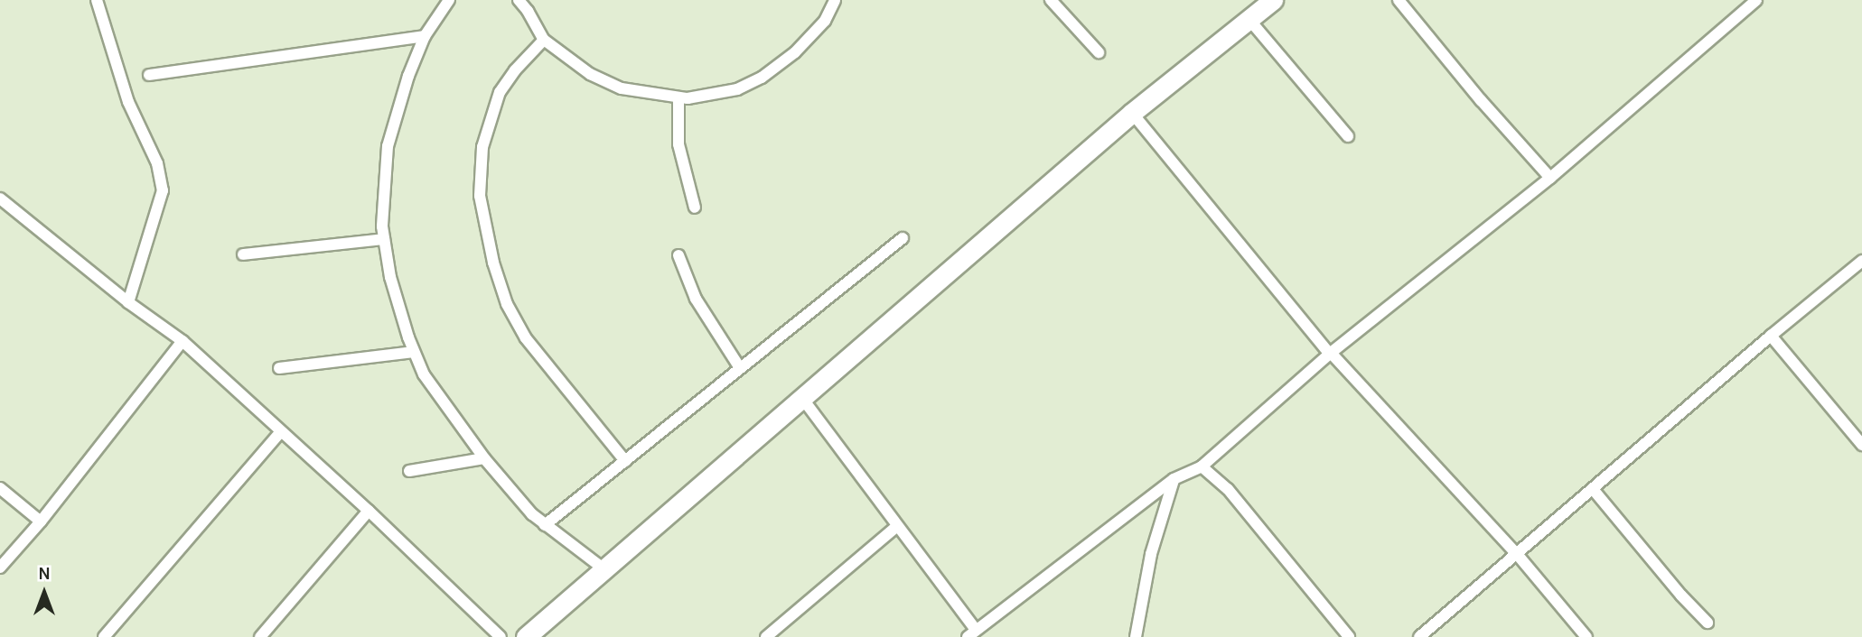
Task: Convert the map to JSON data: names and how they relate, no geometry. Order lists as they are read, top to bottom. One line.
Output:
{"north":"top"}
